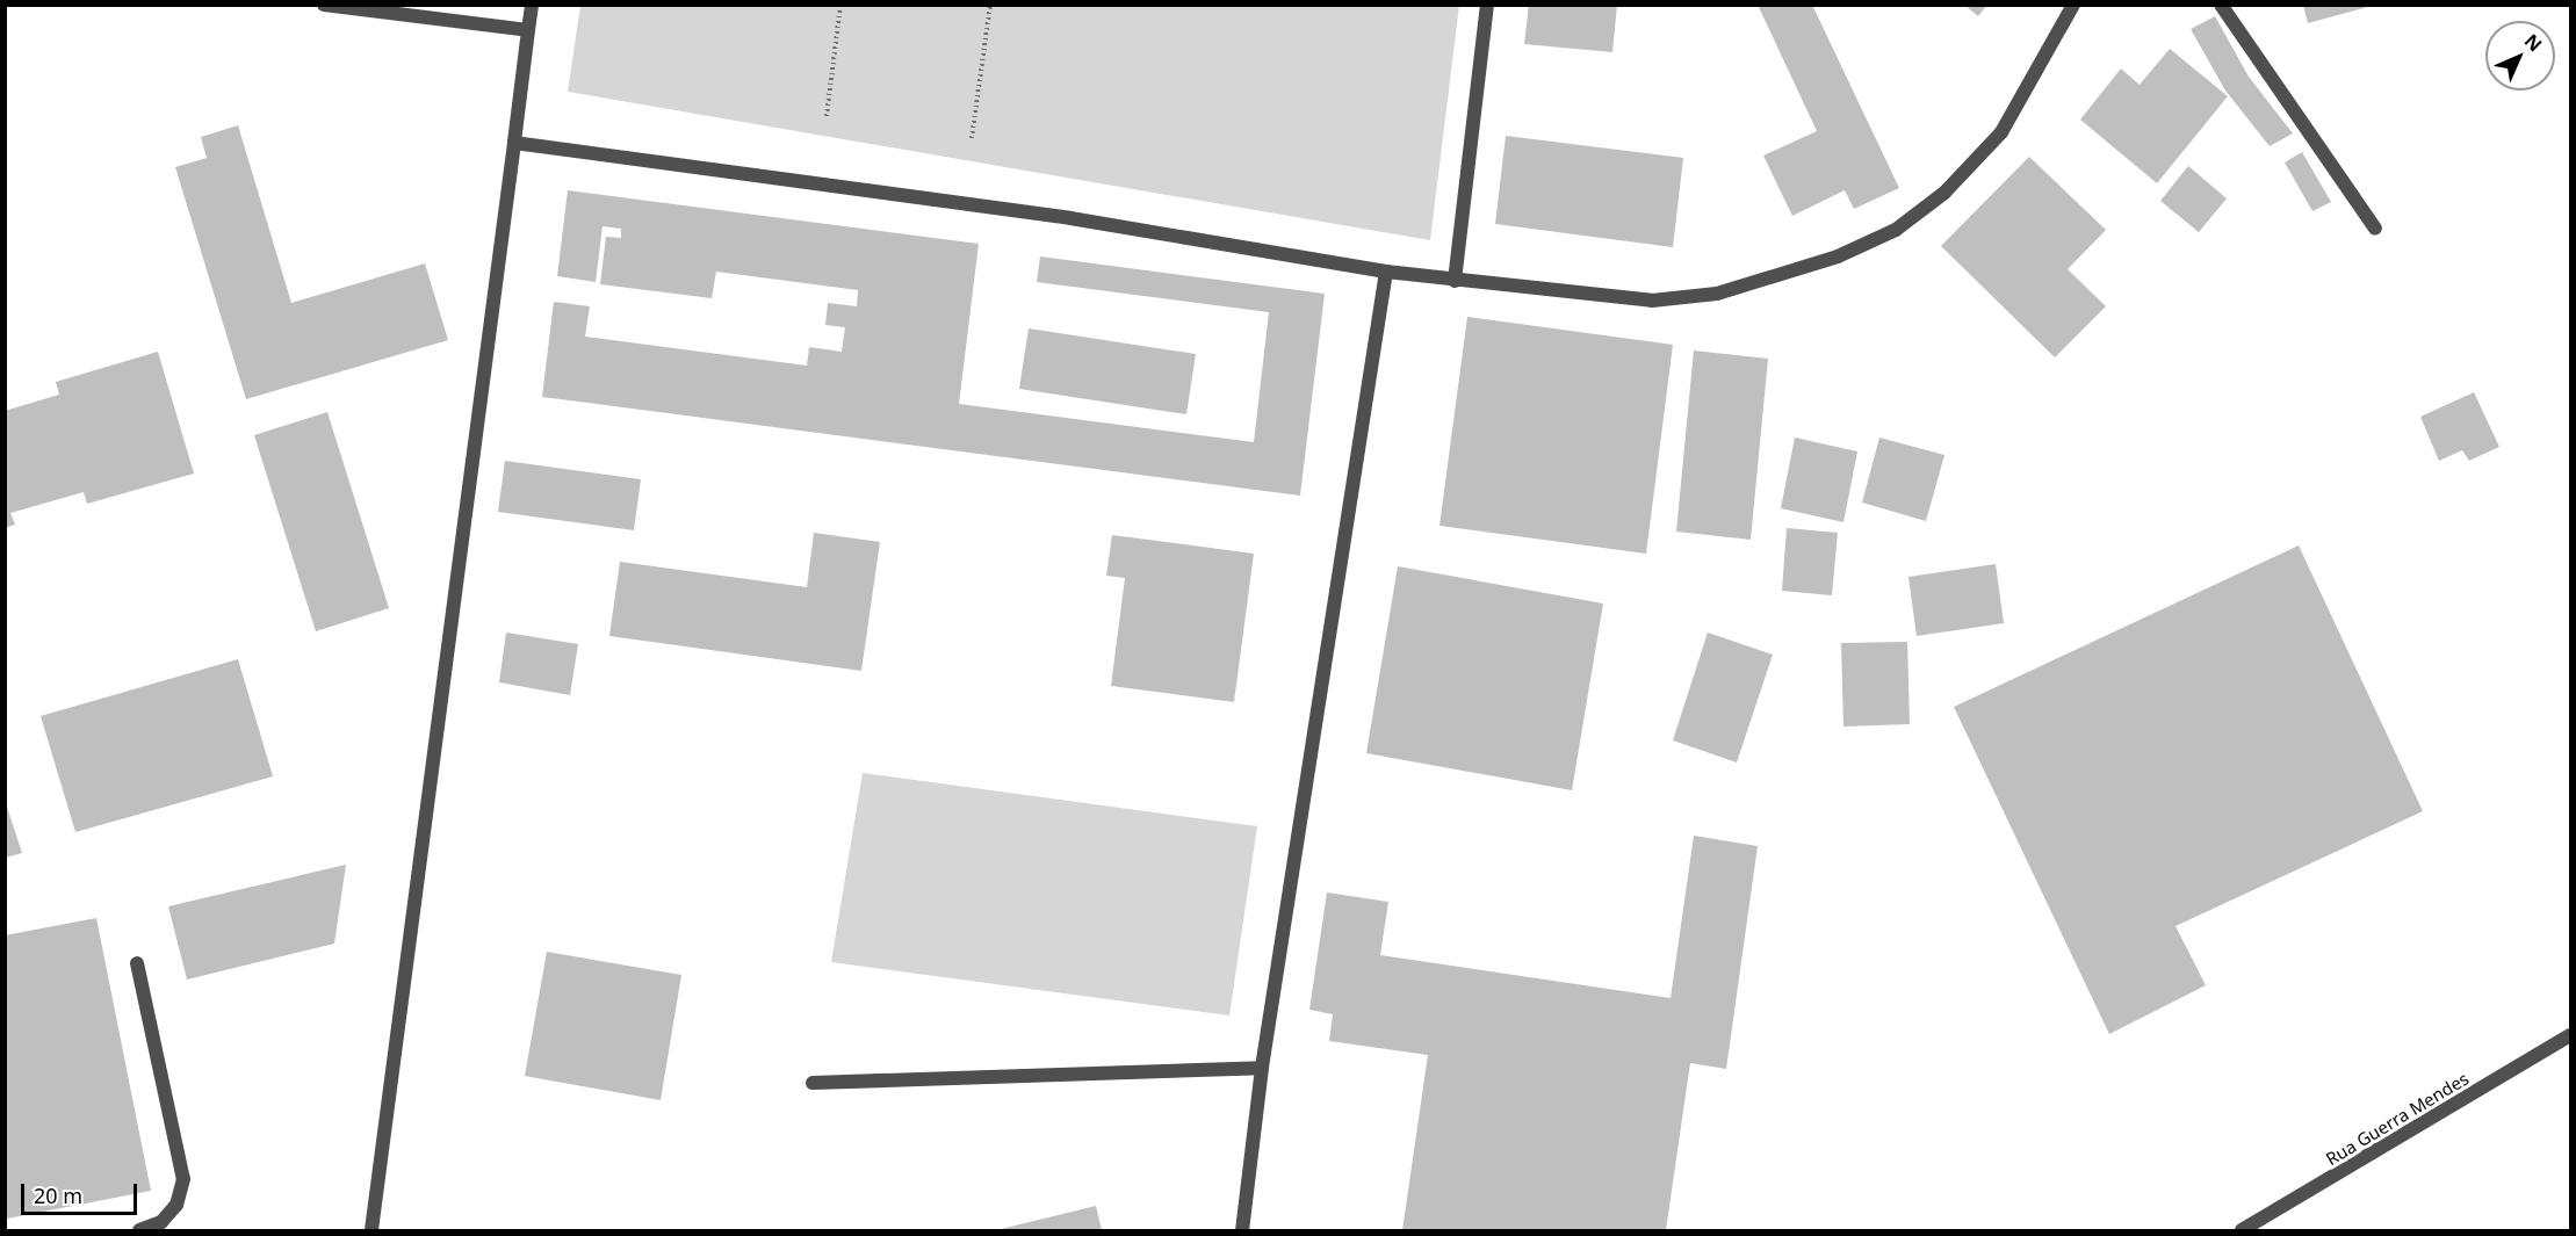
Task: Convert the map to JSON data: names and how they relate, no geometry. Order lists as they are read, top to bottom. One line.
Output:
{"streets":{"street":["Rua Guerra Mendes"]},"scale_bar":"20 m","north":"top right"}
